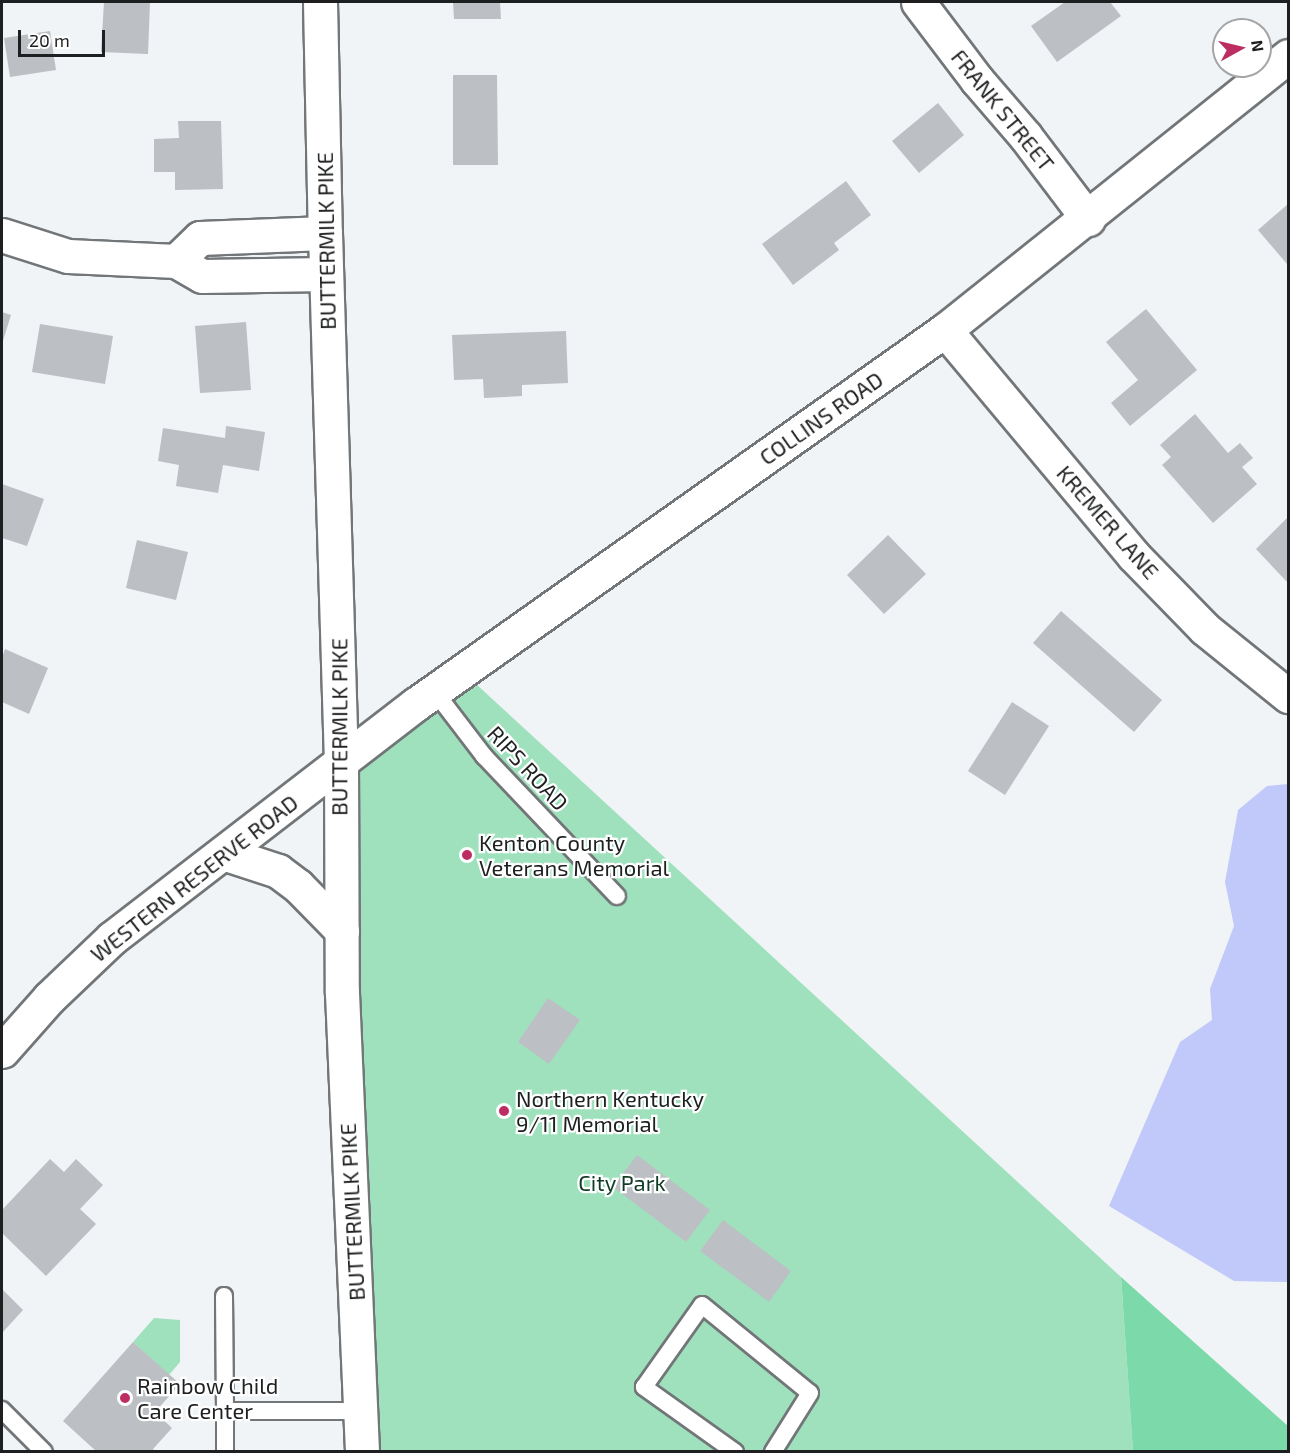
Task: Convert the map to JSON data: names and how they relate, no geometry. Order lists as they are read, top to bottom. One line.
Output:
{"streets":{"street":["FRANK STREET","BUTTERMILK PIKE","COLLINS ROAD","KREMER LANE","WESTERN RESERVE ROAD"],"lane":["RIPS ROAD"]},"crossings":[["FRANK STREET","COLLINS ROAD"],["BUTTERMILK PIKE","COLLINS ROAD"],["BUTTERMILK PIKE","WESTERN RESERVE ROAD"],["COLLINS ROAD","KREMER LANE"],["COLLINS ROAD","RIPS ROAD"],["COLLINS ROAD","WESTERN RESERVE ROAD"]],"parks":["City Park"],"places":["Kenton County Veterans Memorial","Northern Kentucky 9/11 Memorial","Rainbow Child Care Center"],"scale_bar":"20 m","north":"right"}
